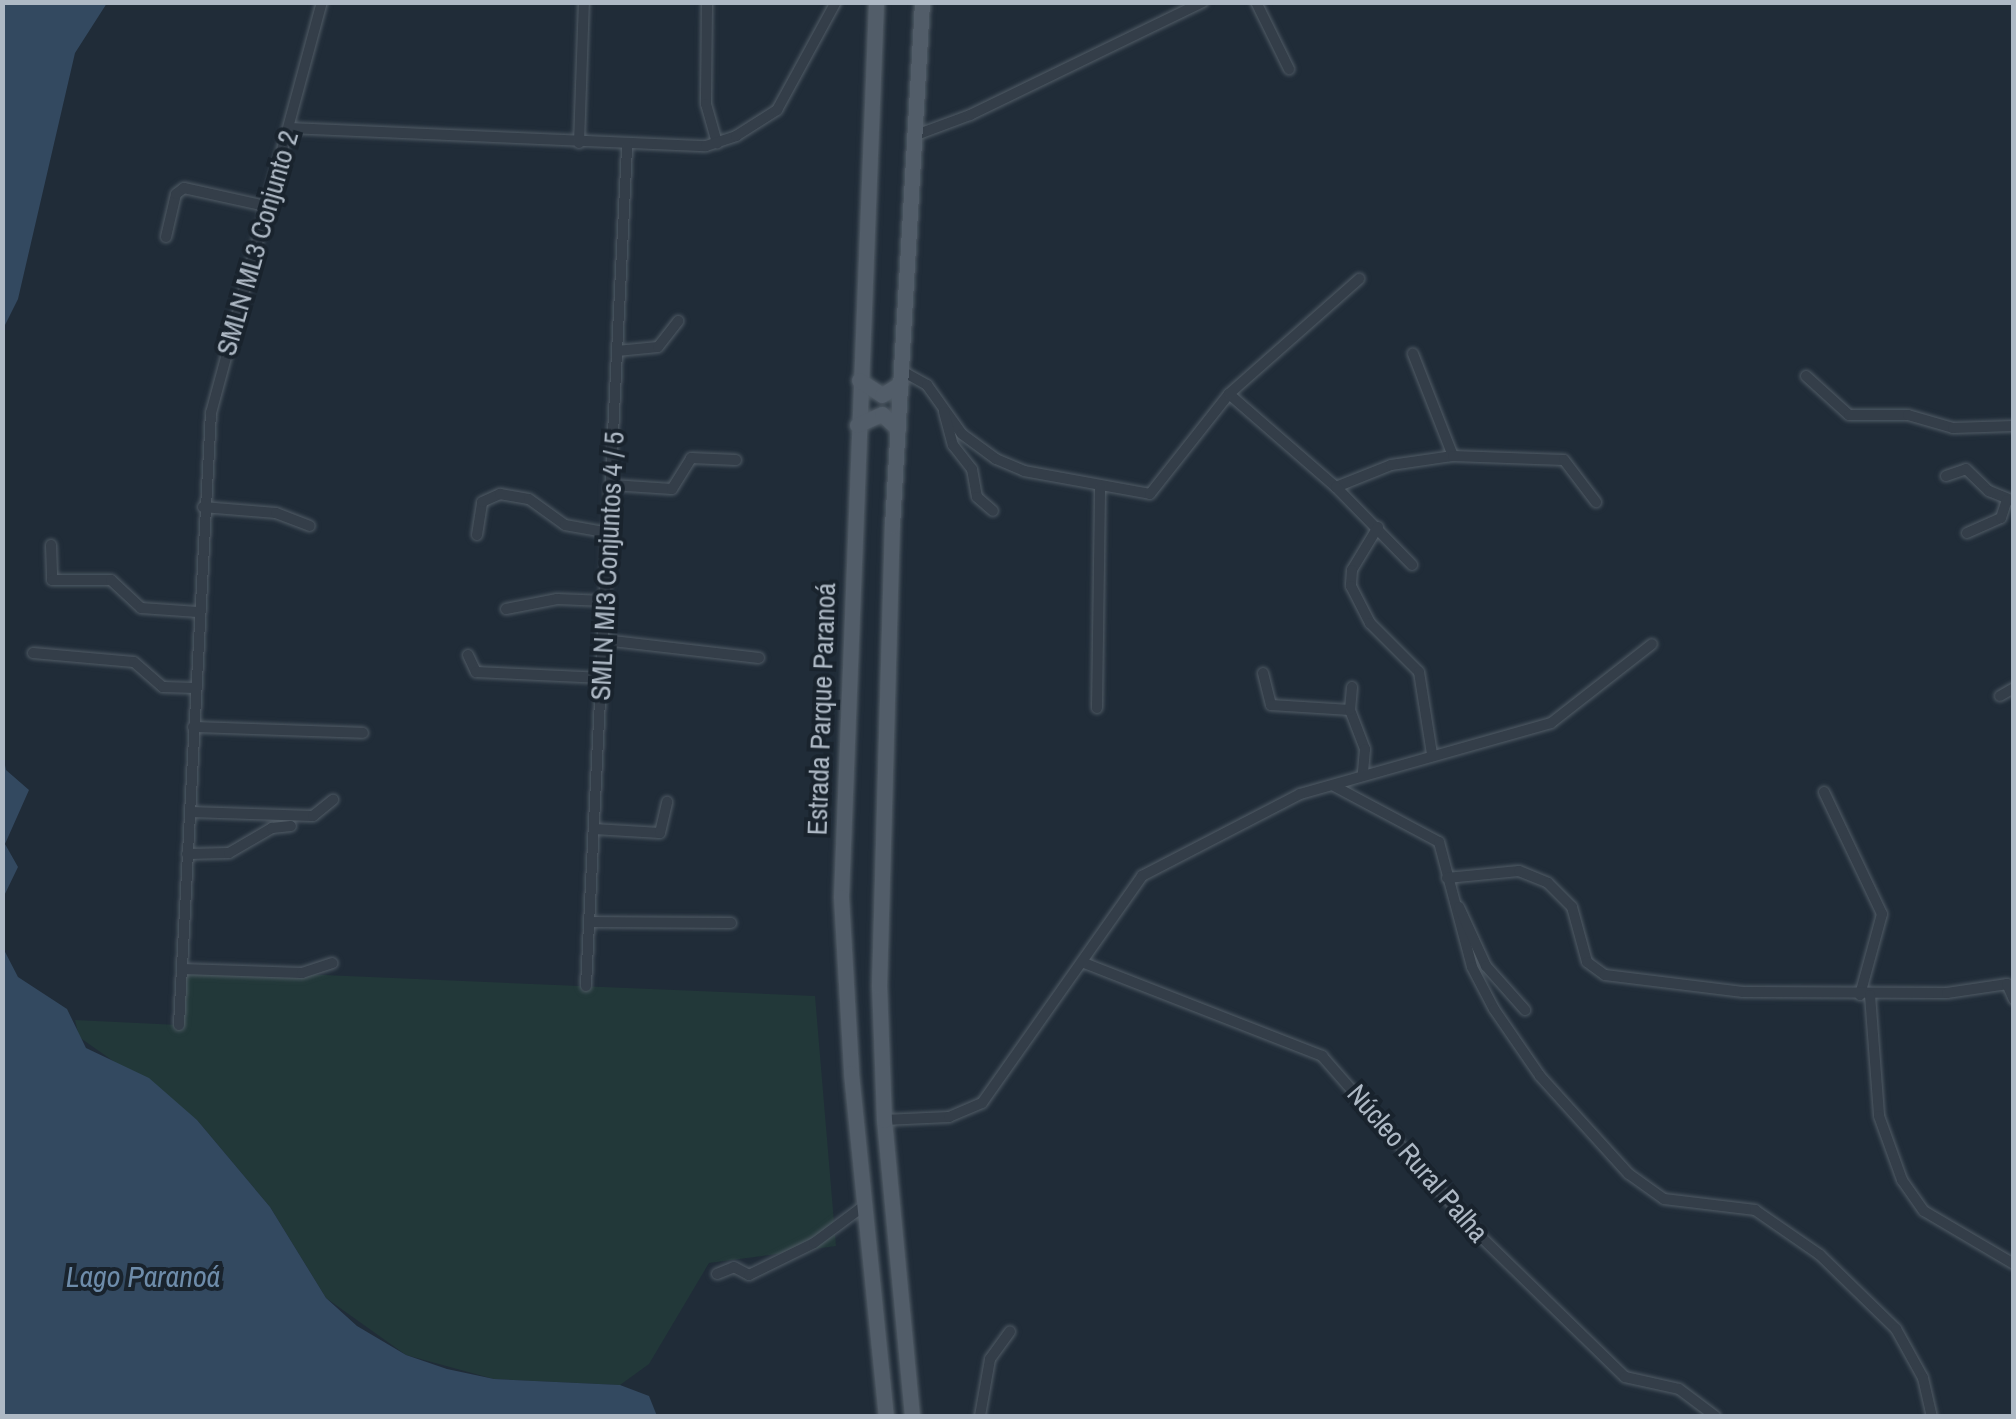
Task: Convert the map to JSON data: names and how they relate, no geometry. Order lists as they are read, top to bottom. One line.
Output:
{"streets":{"main road":["Estrada Parque Paranoá"],"street":["SMLN ML3 Conjunto 2","SMLN MI3 Conjuntos 4 / 5","Núcleo Rural Palha"]},"water":["Lago Paranoá"]}
